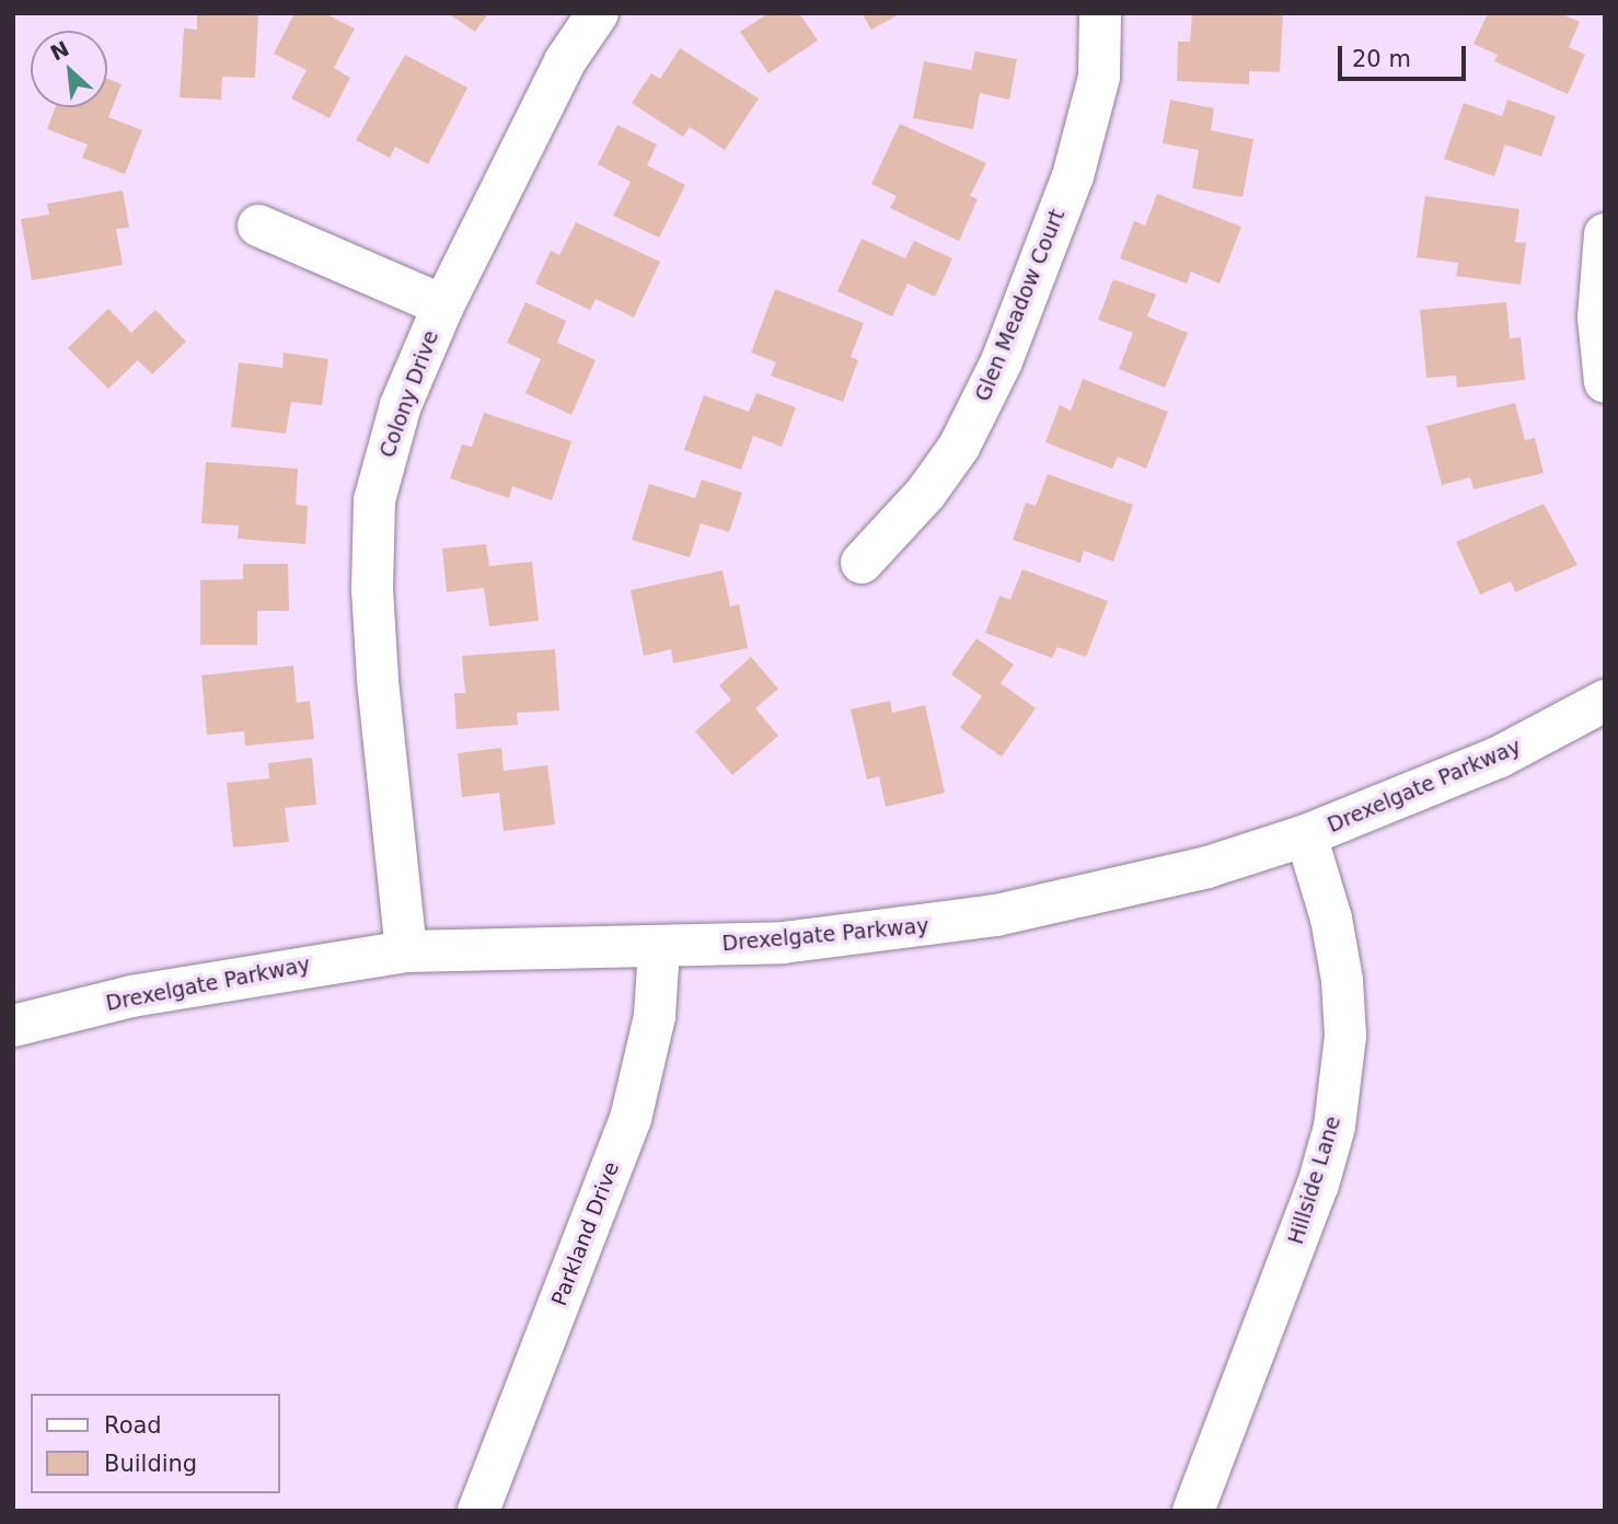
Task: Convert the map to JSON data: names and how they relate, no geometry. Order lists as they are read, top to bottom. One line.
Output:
{"streets":{"street":["Glen Meadow Court","Colony Drive","Drexelgate Parkway","Hillside Lane","Parkland Drive"]},"crossings":[["Colony Drive","Drexelgate Parkway"],["Drexelgate Parkway","Hillside Lane"],["Drexelgate Parkway","Parkland Drive"]],"legend":["Road","Building"],"scale_bar":"20 m","north":"top left"}
